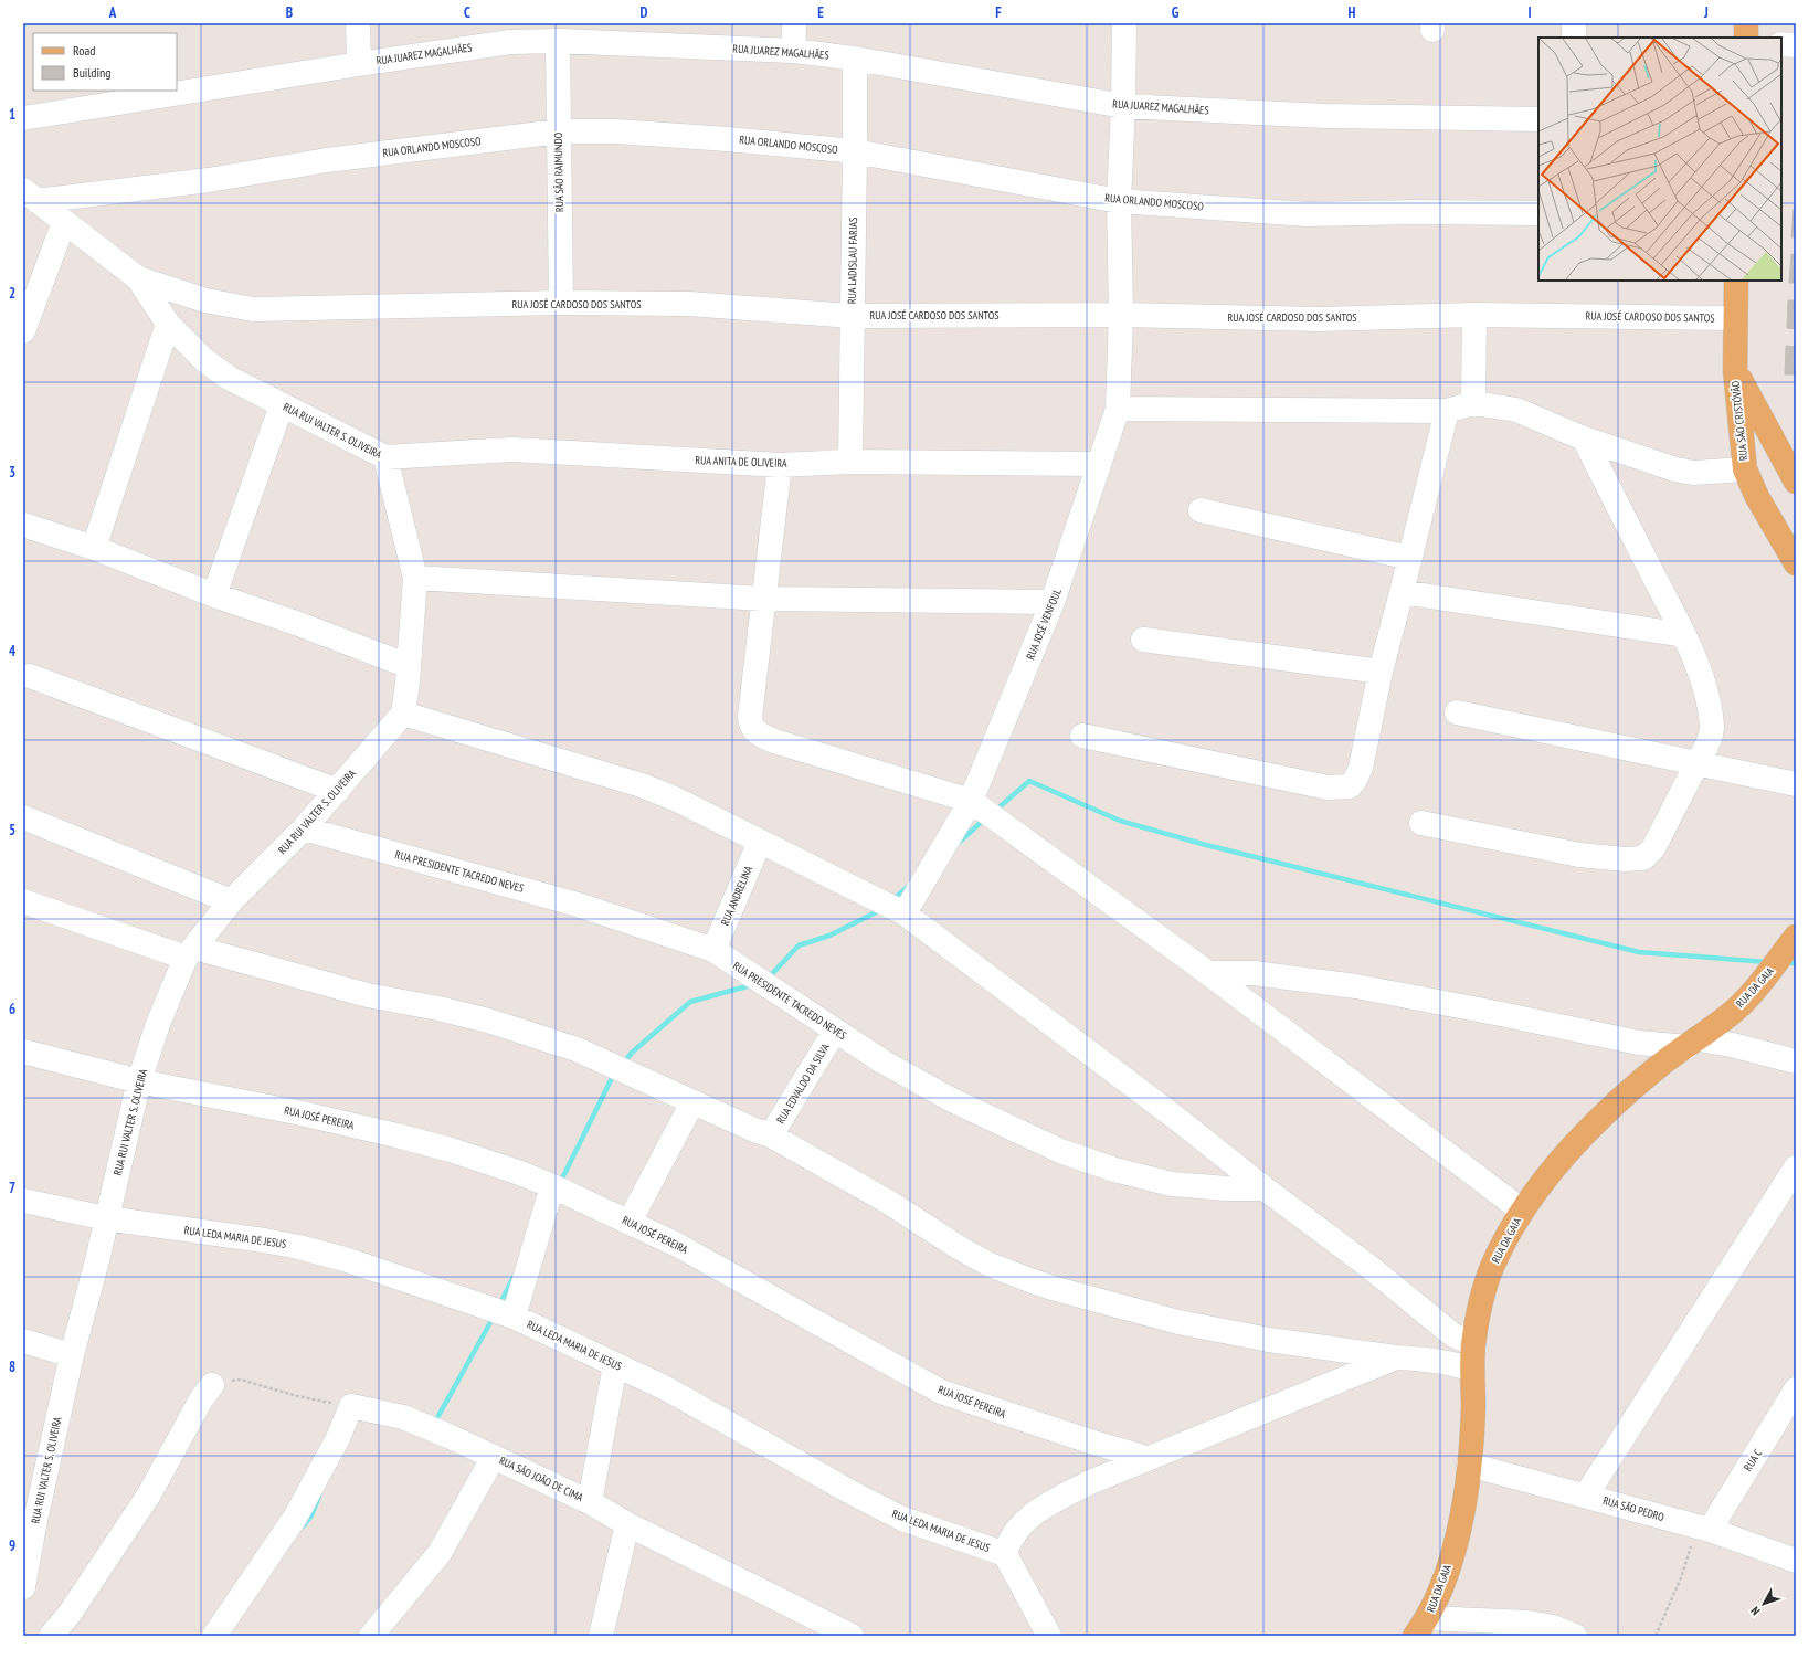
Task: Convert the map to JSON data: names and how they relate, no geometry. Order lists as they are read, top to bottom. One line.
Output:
{"streets":{"main road":["RUA SÃO CRISTÓVÃO","RUA DA GAIA"],"street":["RUA JUAREZ MAGALHÃES","RUA ORLANDO MOSCOSO","RUA SÃO RAIMUNDO","RUA LADISLAU FARIAS","RUA JOSÉ CARDOSO DOS SANTOS","RUA RUI VALTER S. OLIVEIRA","RUA ANITA DE OLIVEIRA","RUA JOSÉ VENFOUL","RUA PRESIDENTE TACREDO NEVES","RUA ANDRELINA","RUA EDVALDO DA SILVA","RUA JOSÉ PEREIRA","RUA LEDA MARIA DE JESUS","RUA C","RUA SÃO JOÃO DE CIMA","RUA SÃO PEDRO"]},"crossings":[["RUA JUAREZ MAGALHÃES","RUA SÃO RAIMUNDO"],["RUA JUAREZ MAGALHÃES","RUA LADISLAU FARIAS"],["RUA JUAREZ MAGALHÃES","RUA JOSÉ VENFOUL"],["RUA ORLANDO MOSCOSO","RUA SÃO RAIMUNDO"],["RUA ORLANDO MOSCOSO","RUA LADISLAU FARIAS"],["RUA ORLANDO MOSCOSO","RUA RUI VALTER S. OLIVEIRA"],["RUA ORLANDO MOSCOSO","RUA JOSÉ VENFOUL"],["RUA SÃO RAIMUNDO","RUA JOSÉ CARDOSO DOS SANTOS"],["RUA LADISLAU FARIAS","RUA JOSÉ CARDOSO DOS SANTOS"],["RUA LADISLAU FARIAS","RUA ANITA DE OLIVEIRA"],["RUA JOSÉ CARDOSO DOS SANTOS","RUA SÃO CRISTÓVÃO"],["RUA JOSÉ CARDOSO DOS SANTOS","RUA RUI VALTER S. OLIVEIRA"],["RUA JOSÉ CARDOSO DOS SANTOS","RUA JOSÉ VENFOUL"],["RUA RUI VALTER S. OLIVEIRA","RUA ANITA DE OLIVEIRA"],["RUA RUI VALTER S. OLIVEIRA","RUA PRESIDENTE TACREDO NEVES"],["RUA RUI VALTER S. OLIVEIRA","RUA JOSÉ PEREIRA"],["RUA RUI VALTER S. OLIVEIRA","RUA LEDA MARIA DE JESUS"],["RUA ANITA DE OLIVEIRA","RUA JOSÉ VENFOUL"],["RUA PRESIDENTE TACREDO NEVES","RUA ANDRELINA"],["RUA PRESIDENTE TACREDO NEVES","RUA EDVALDO DA SILVA"],["RUA DA GAIA","RUA SÃO PEDRO"],["RUA C","RUA SÃO PEDRO"]],"legend":["Road","Building"],"north":"bottom left","grid":{"columns":["A","B","C","D","E","F","G","H","I","J"],"rows":["1","2","3","4","5","6","7","8","9"]}}
